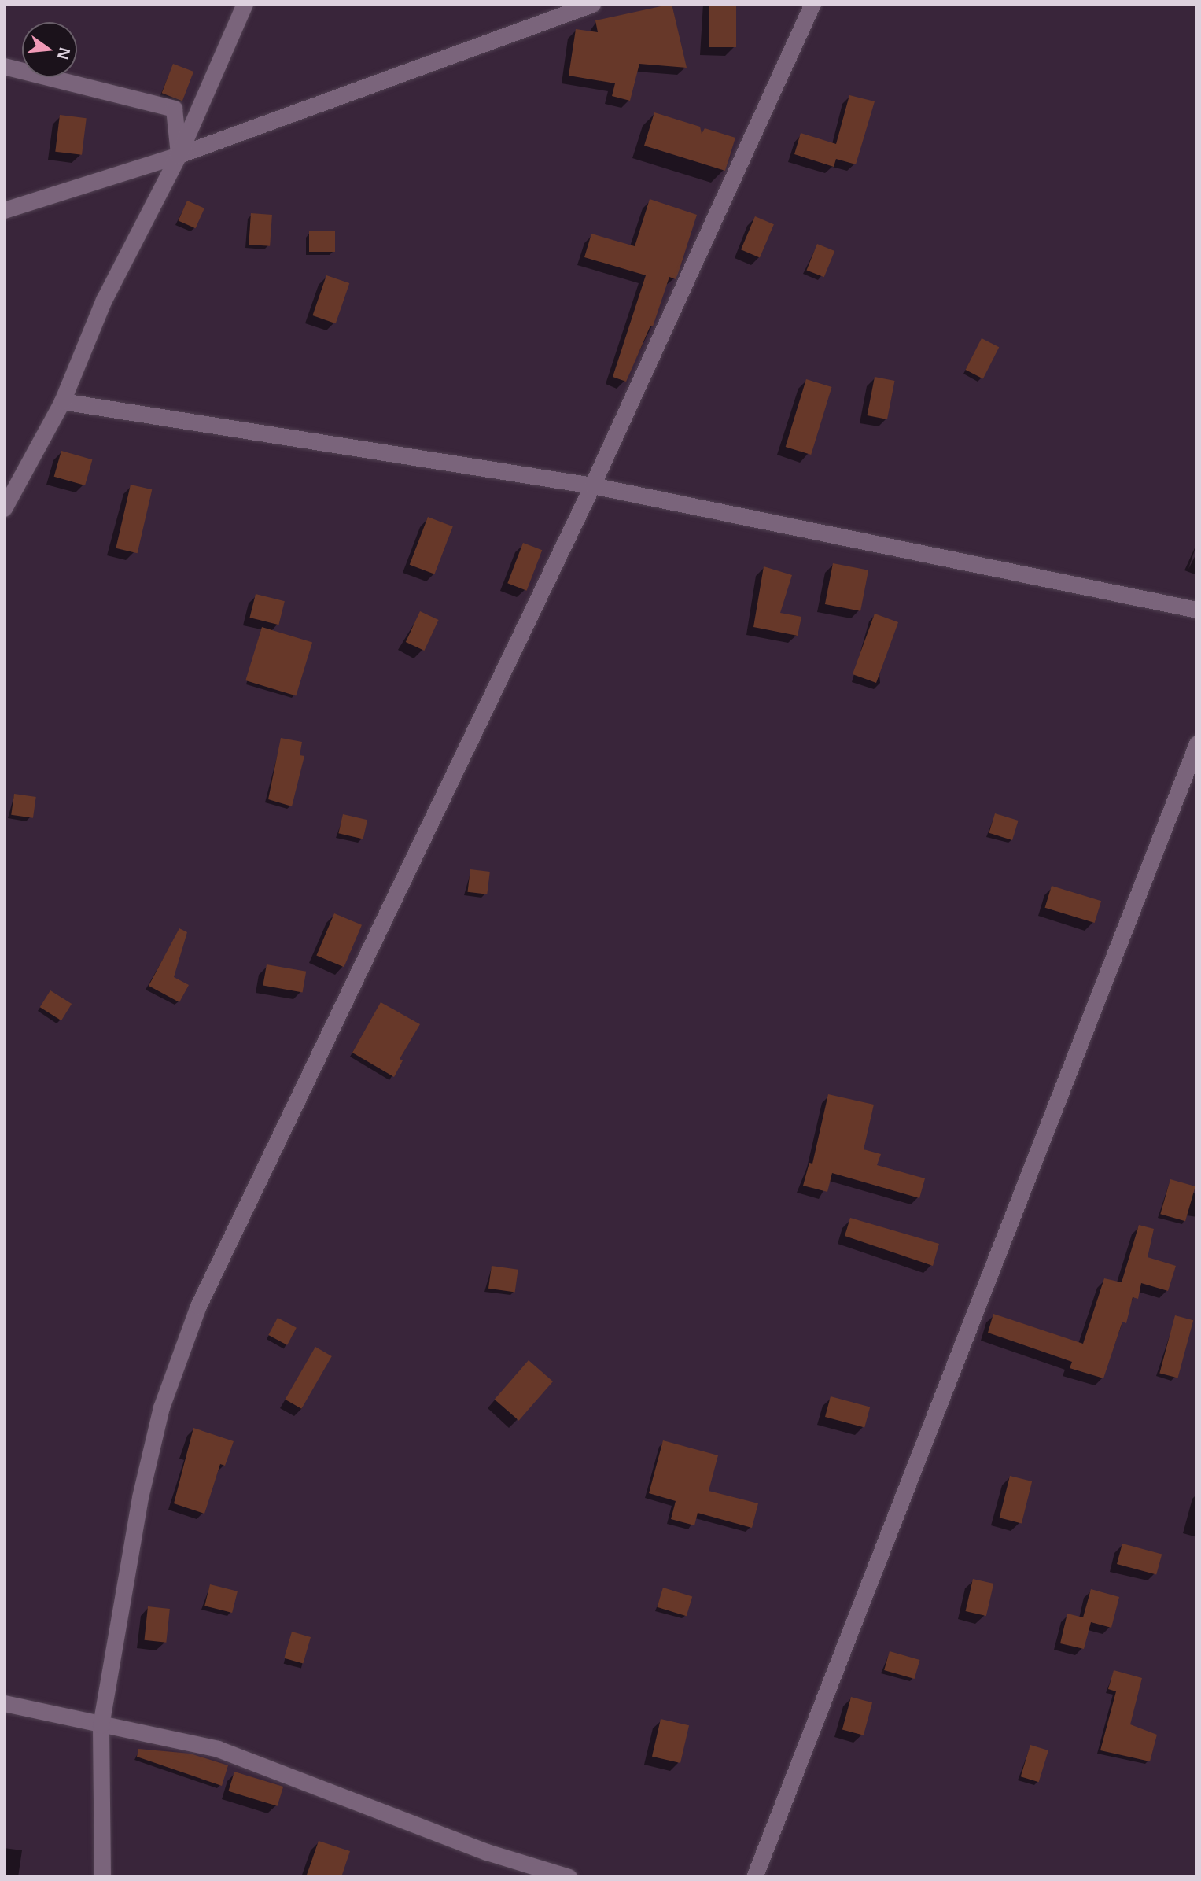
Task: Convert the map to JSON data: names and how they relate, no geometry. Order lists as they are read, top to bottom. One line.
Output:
{"north":"right"}
